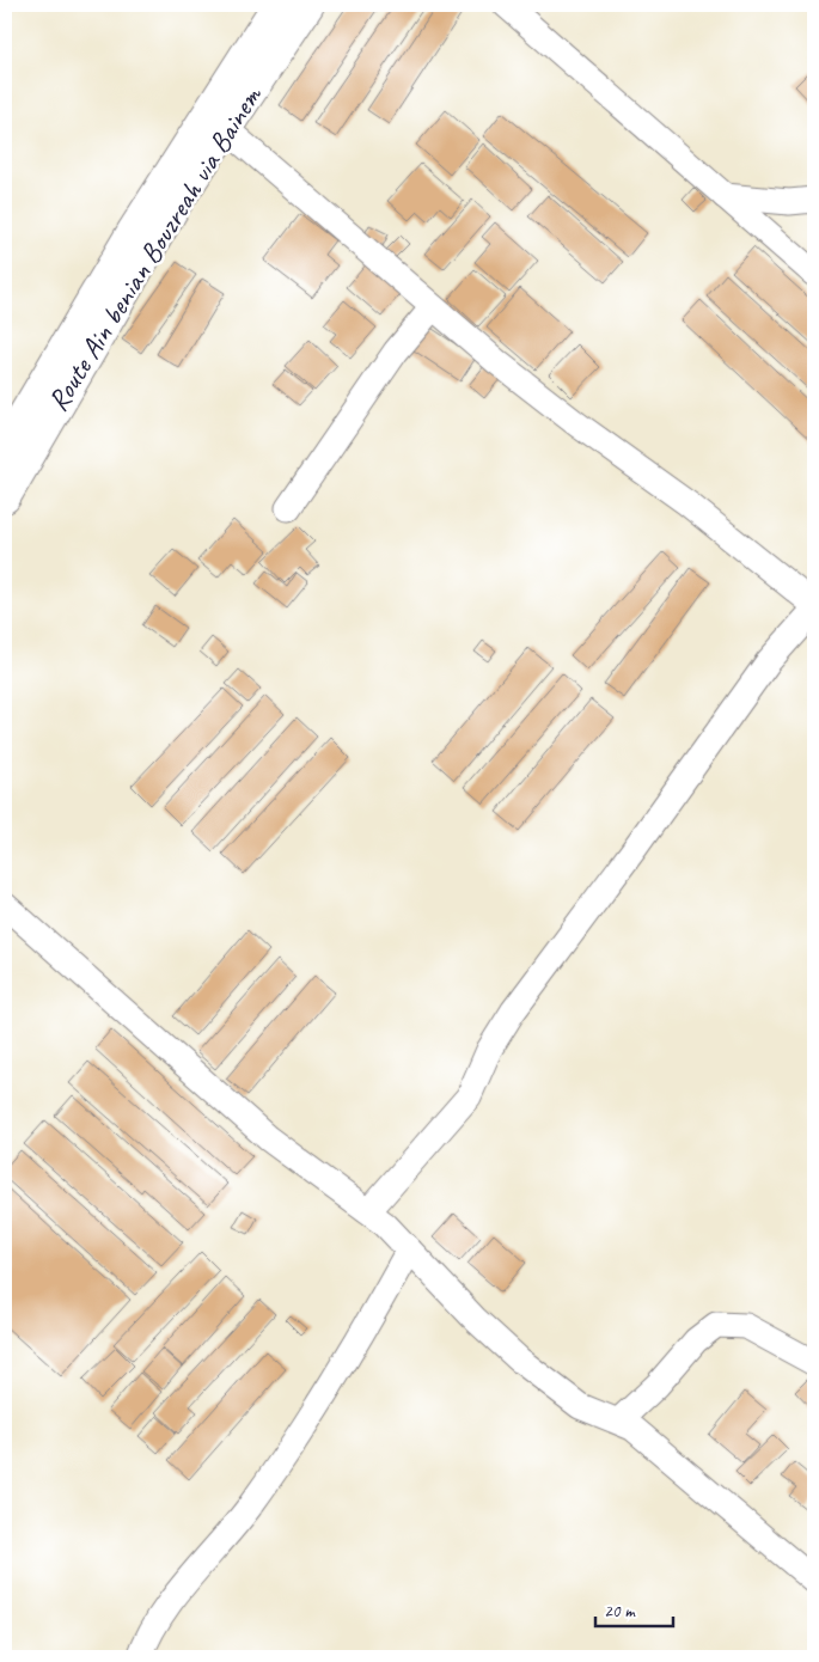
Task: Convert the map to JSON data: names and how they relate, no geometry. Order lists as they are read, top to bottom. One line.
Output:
{"streets":{"main road":["Route Ain benian Bouzreah via Bainem"]},"scale_bar":"20 m"}
